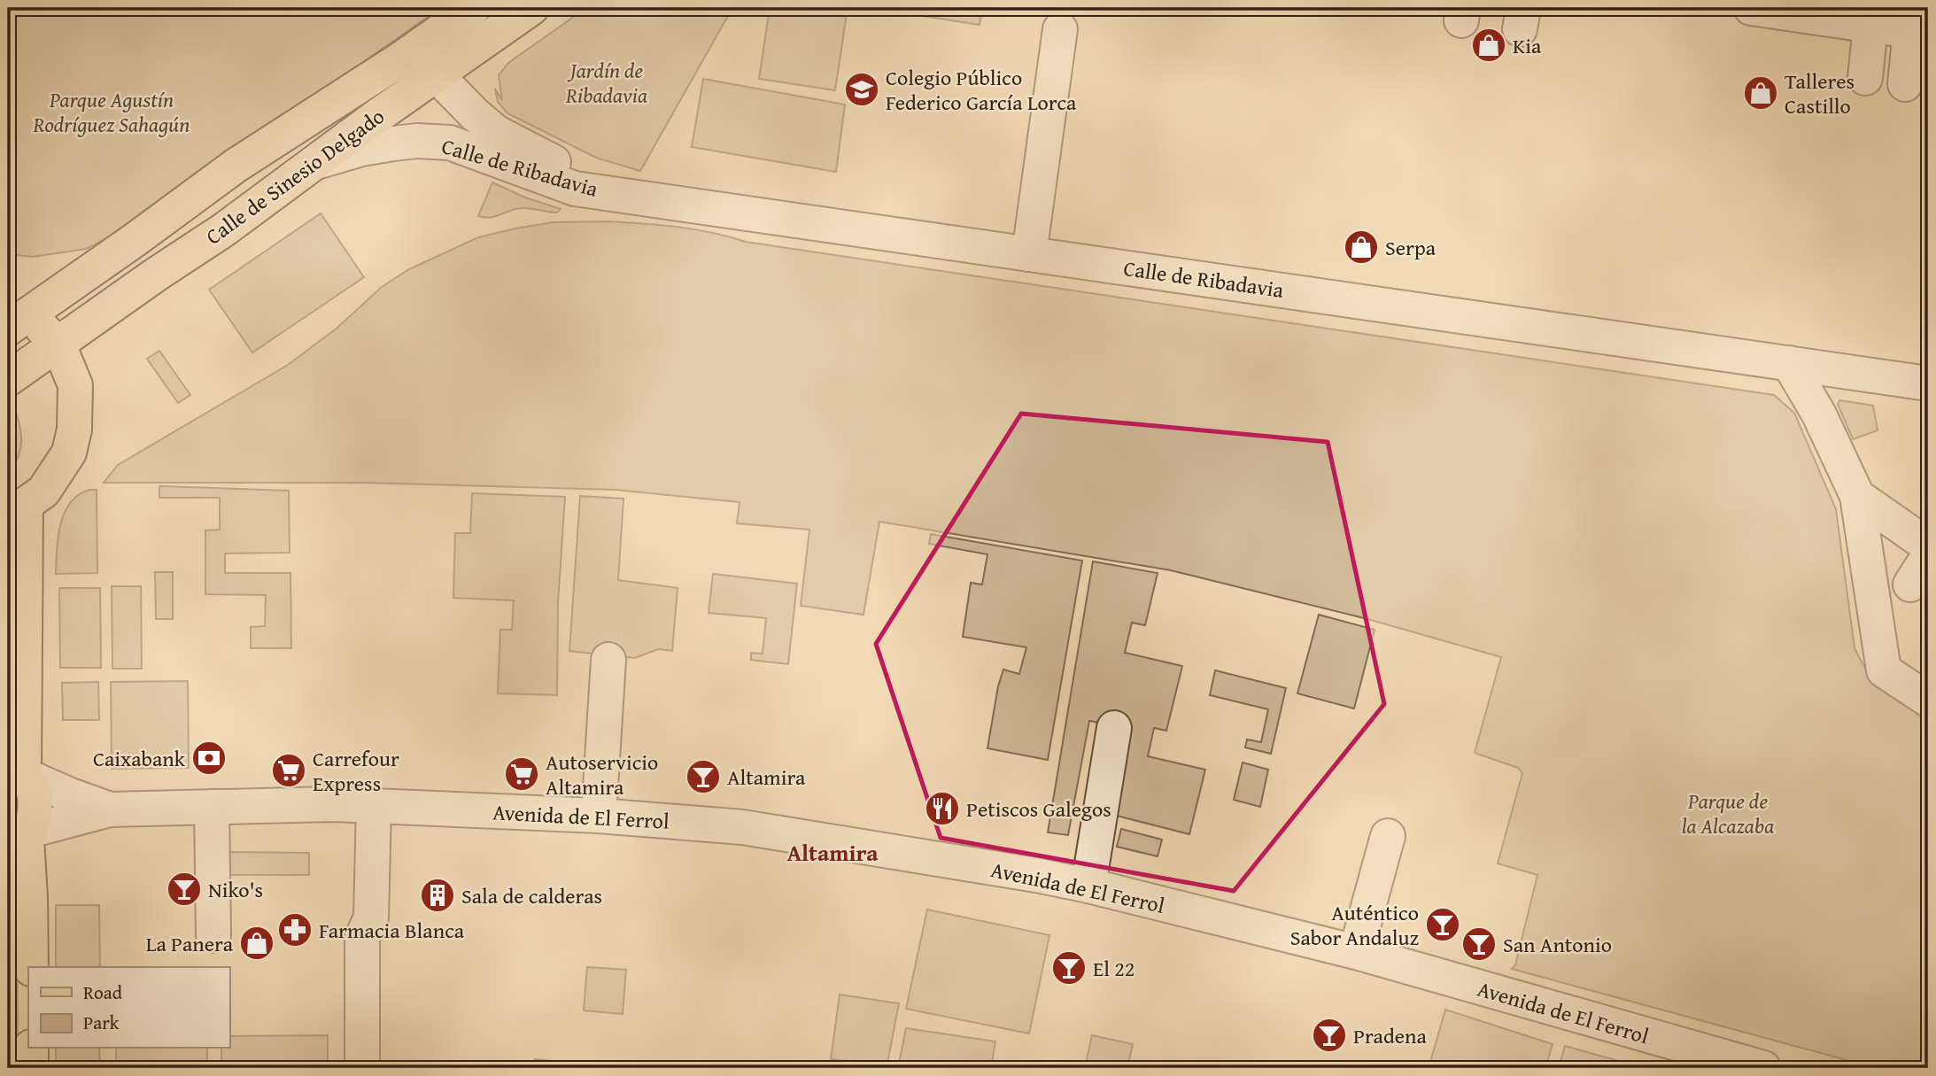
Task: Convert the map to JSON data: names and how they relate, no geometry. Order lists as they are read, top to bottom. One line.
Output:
{"streets":{"main road":["Calle de Sinesio Delgado"],"street":["Calle de Ribadavia","Avenida de El Ferrol"]},"crossings":[["Calle de Ribadavia","Calle de Sinesio Delgado"]],"districts":["Altamira"],"parks":["Jardín de Ribadavia","Parque Agustín Rodríguez Sahagún","Parque de la Alcazaba"],"places":{"shop":["Kia","Talleres Castillo","Serpa","La Panera"],"school or university":["Colegio Público Federico García Lorca"],"bank":["Caixabank"],"supermarket":["Carrefour Express","Autoservicio Altamira"],"bar":["Altamira","Niko's","Auténtico Sabor Andaluz","San Antonio","El 22","Pradena"],"restaurant":["Petiscos Galegos"],"building":["Sala de calderas"],"pharmacy":["Farmacia Blanca"]},"legend":["Road","Park"]}
